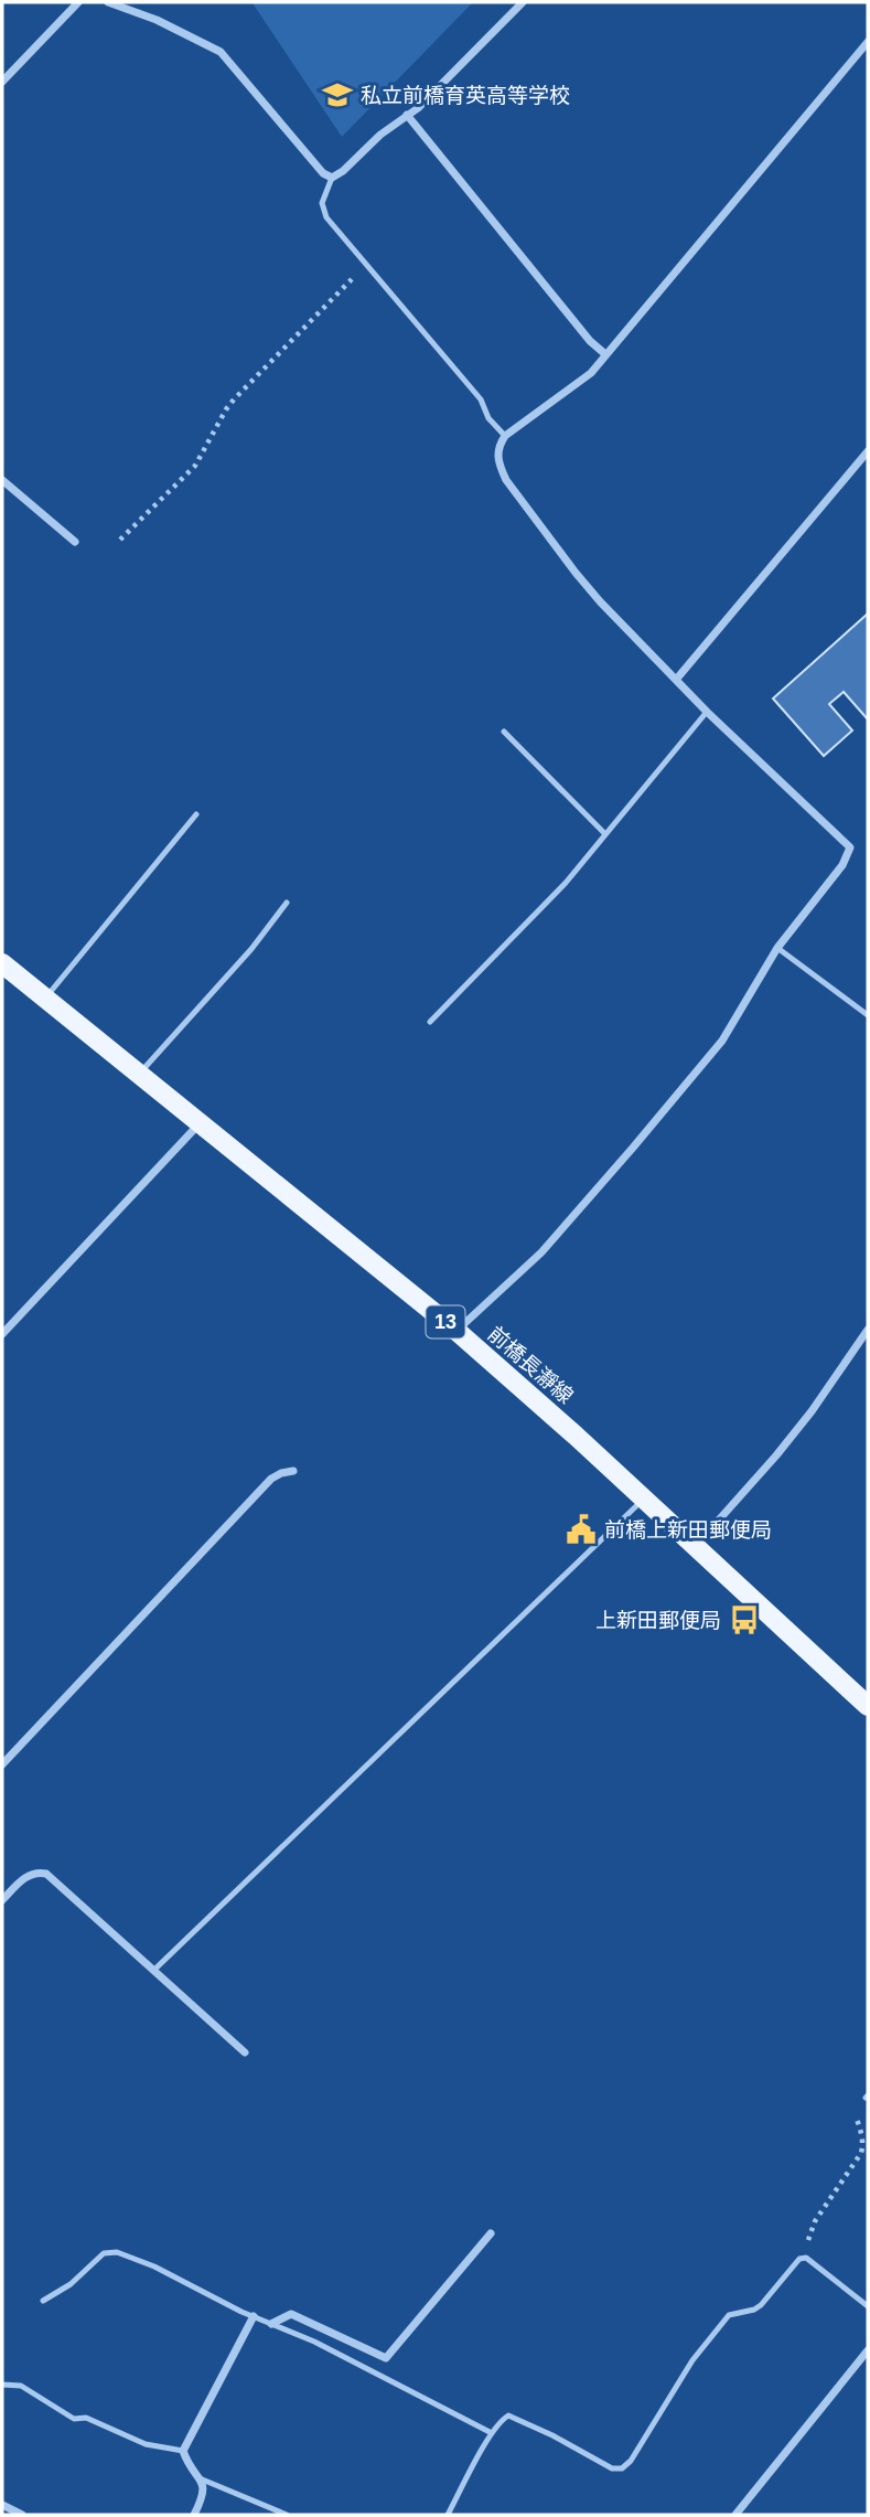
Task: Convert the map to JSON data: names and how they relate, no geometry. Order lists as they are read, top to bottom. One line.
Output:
{"streets":{"main road":["13","前橋長瀞線"]},"places":{"school or university":["私立前橋育英高等学校"],"public building":["前橋上新田郵便局"],"bus stop":["上新田郵便局"]}}
